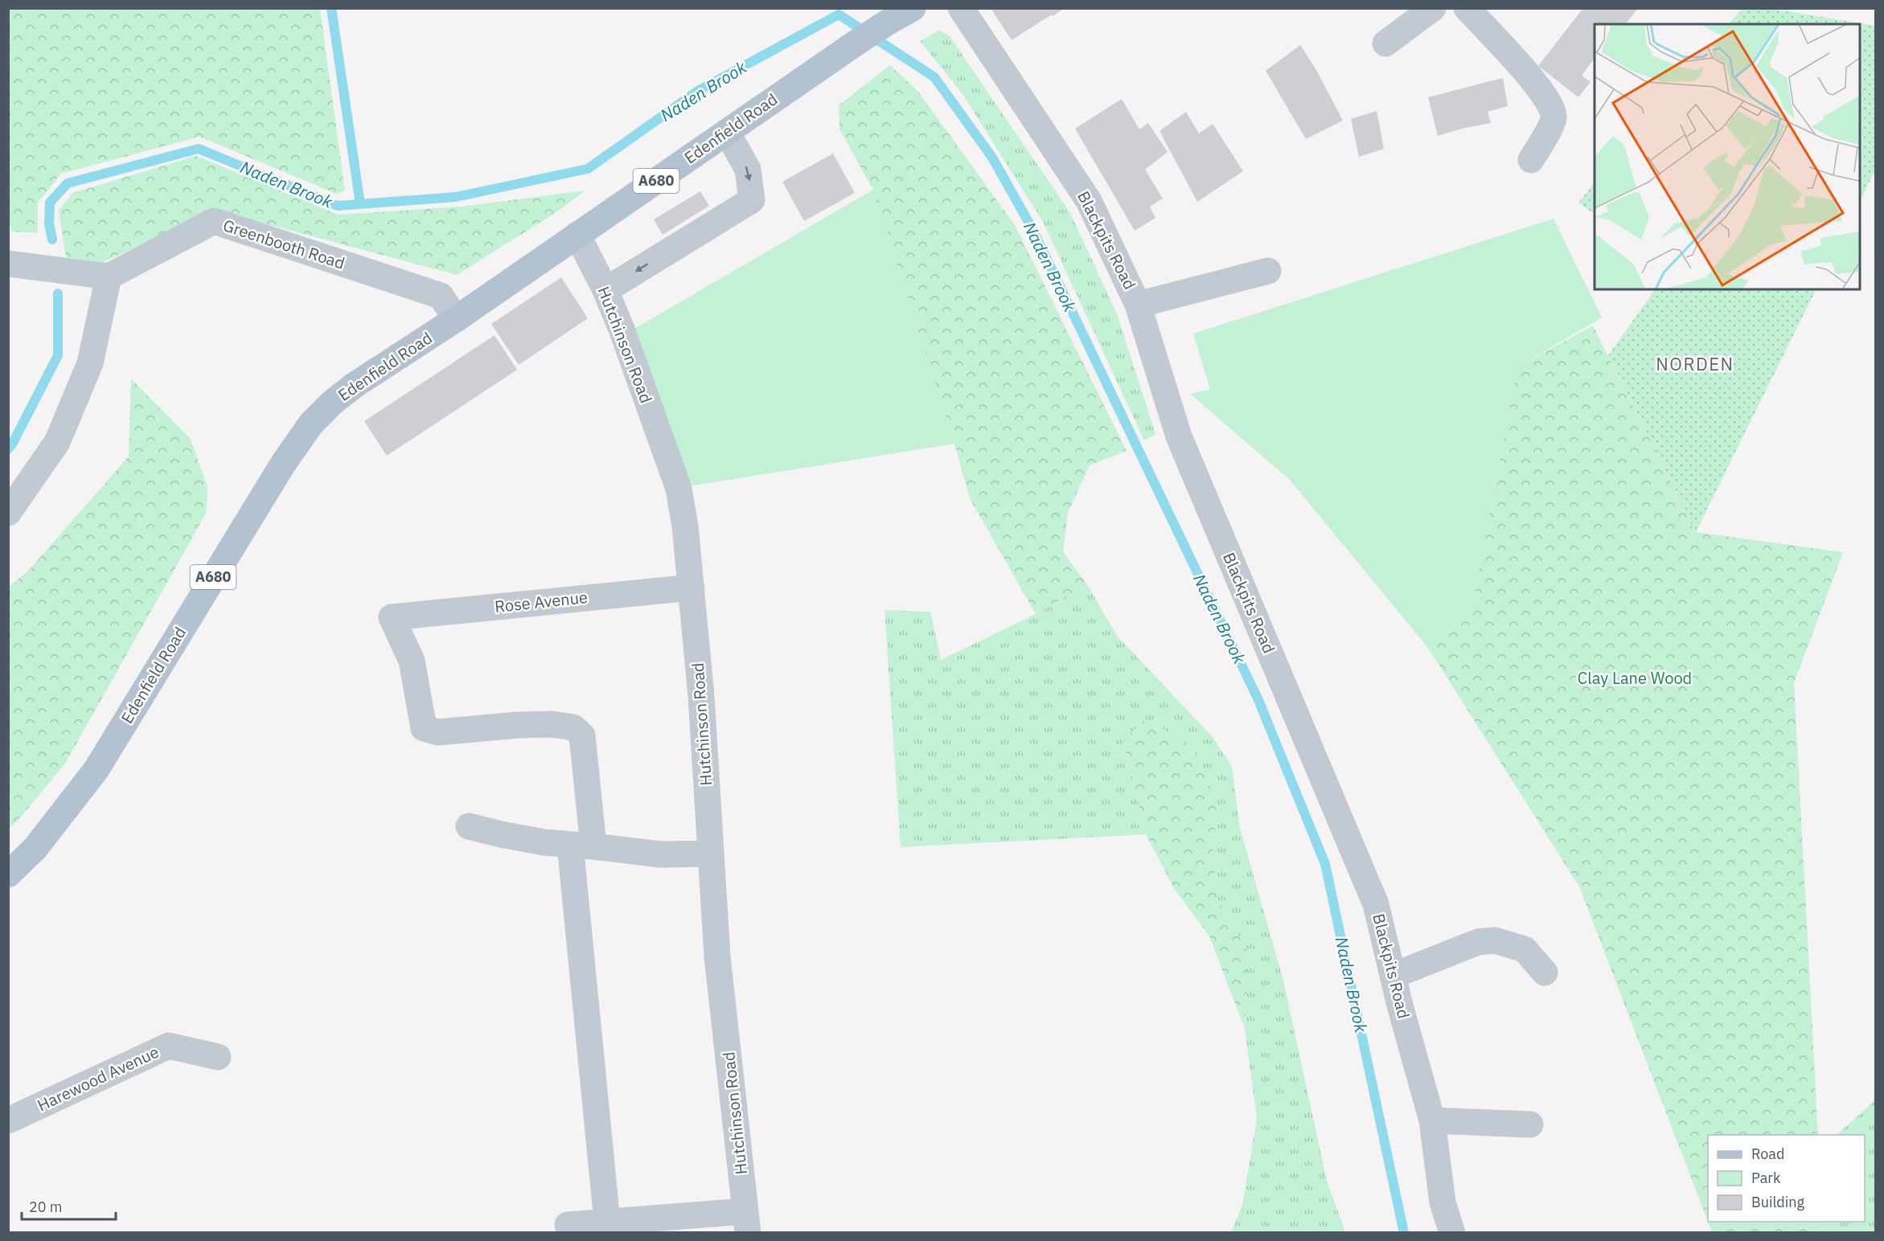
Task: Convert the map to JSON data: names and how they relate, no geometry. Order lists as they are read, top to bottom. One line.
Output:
{"streets":{"main road":["Edenfield Road","A680"],"street":["Blackpits Road","Greenbooth Road","Hutchinson Road","Rose Avenue","Harewood Avenue"]},"crossings":[["Edenfield Road","Greenbooth Road"],["Edenfield Road","Hutchinson Road"],["Hutchinson Road","Rose Avenue"]],"districts":["NORDEN"],"water":["Naden Brook"],"parks":["Clay Lane Wood"],"legend":["Road","Park","Building"],"scale_bar":"20 m"}
